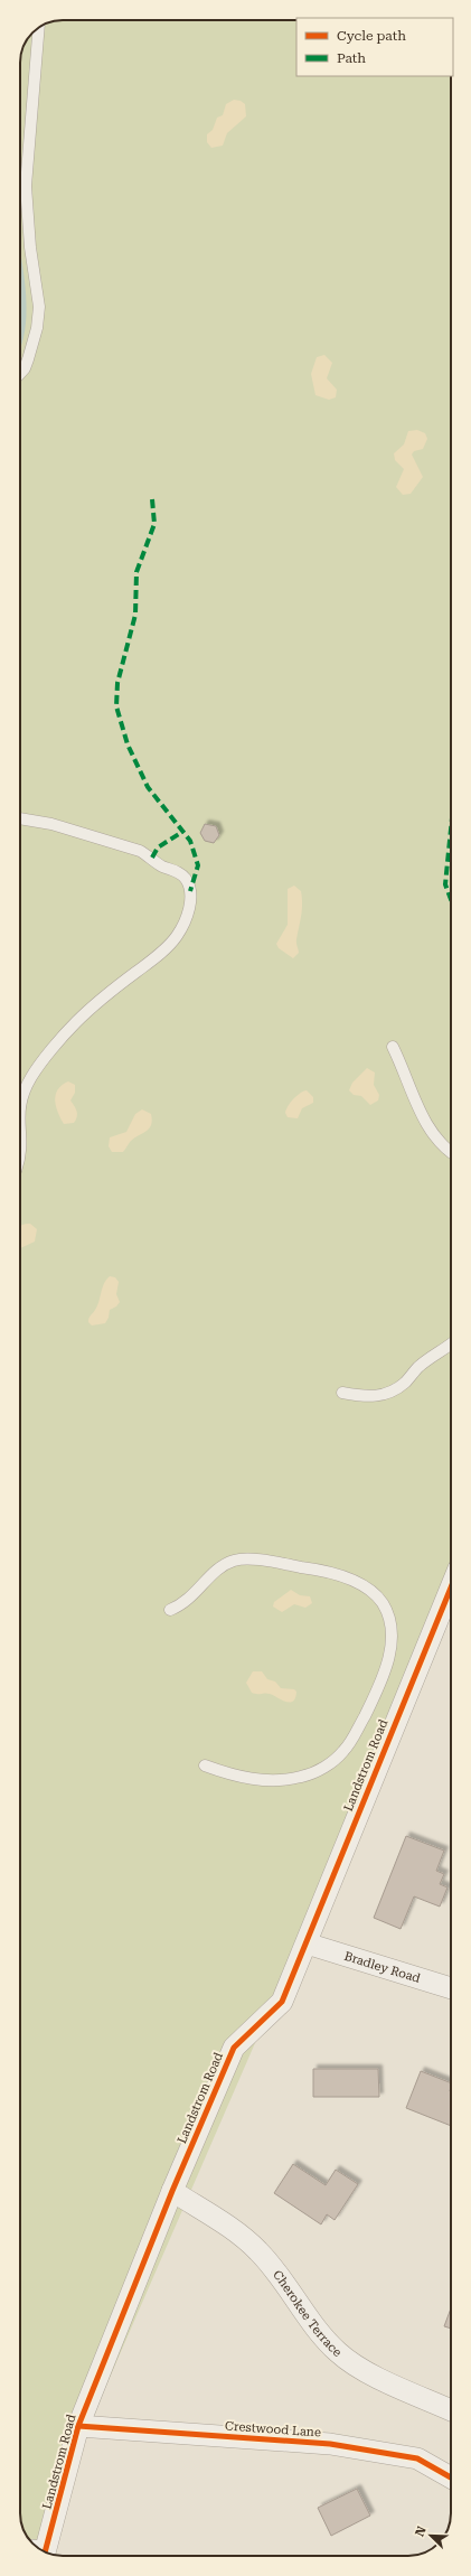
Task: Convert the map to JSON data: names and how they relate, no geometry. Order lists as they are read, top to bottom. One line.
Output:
{"streets":{"street":["Landstrom Road","Bradley Road","Cherokee Terrace","Crestwood Lane"]},"crossings":[["Landstrom Road","Bradley Road"],["Landstrom Road","Cherokee Terrace"],["Landstrom Road","Crestwood Lane"]],"legend":["Cycle path","Path"],"north":"top left"}
